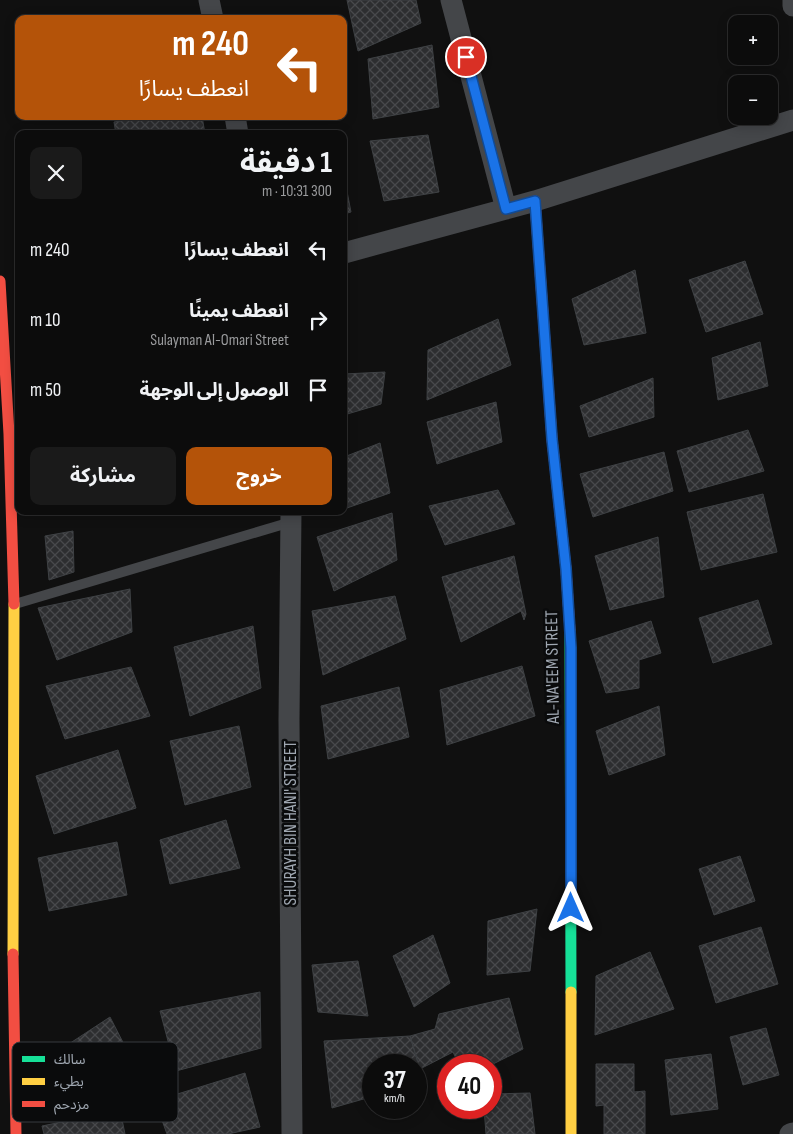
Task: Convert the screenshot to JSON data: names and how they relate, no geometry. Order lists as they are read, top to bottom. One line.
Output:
{"streets":{"street":["AL-NA'EEM STREET","SHURAYH BIN HANI' STREET"]},"legend":["سالك","بطيء","مزدحم"],"page":{"map_buttons":["+","−"],"turn":["240 m","انعطف يسارًا"],"heading":["1 دقيقة","300 m · 10:31"],"list":[{"name":"انعطف يسارًا","value":"240 m"},{"name":"انعطف يمينًا","note":"Sulayman Al-Omari Street","value":"10 m"},{"name":"الوصول إلى الوجهة","value":"50 m"}],"buttons":["خروج","مشاركة"],"speed":"37 km/h","limit":"40"}}
